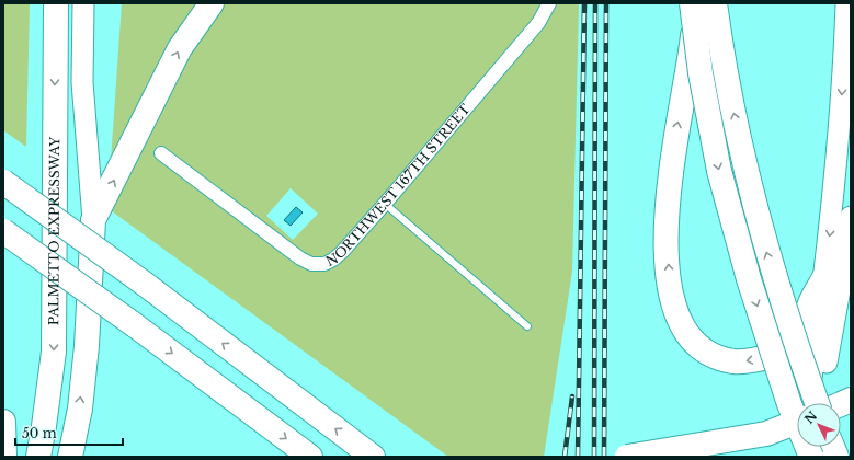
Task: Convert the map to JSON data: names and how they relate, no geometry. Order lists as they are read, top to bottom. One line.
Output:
{"streets":{"highway":["PALMETTO EXPRESSWAY"],"street":["NORTHWEST 167TH STREET"]},"scale_bar":"50 m","north":"top left"}
